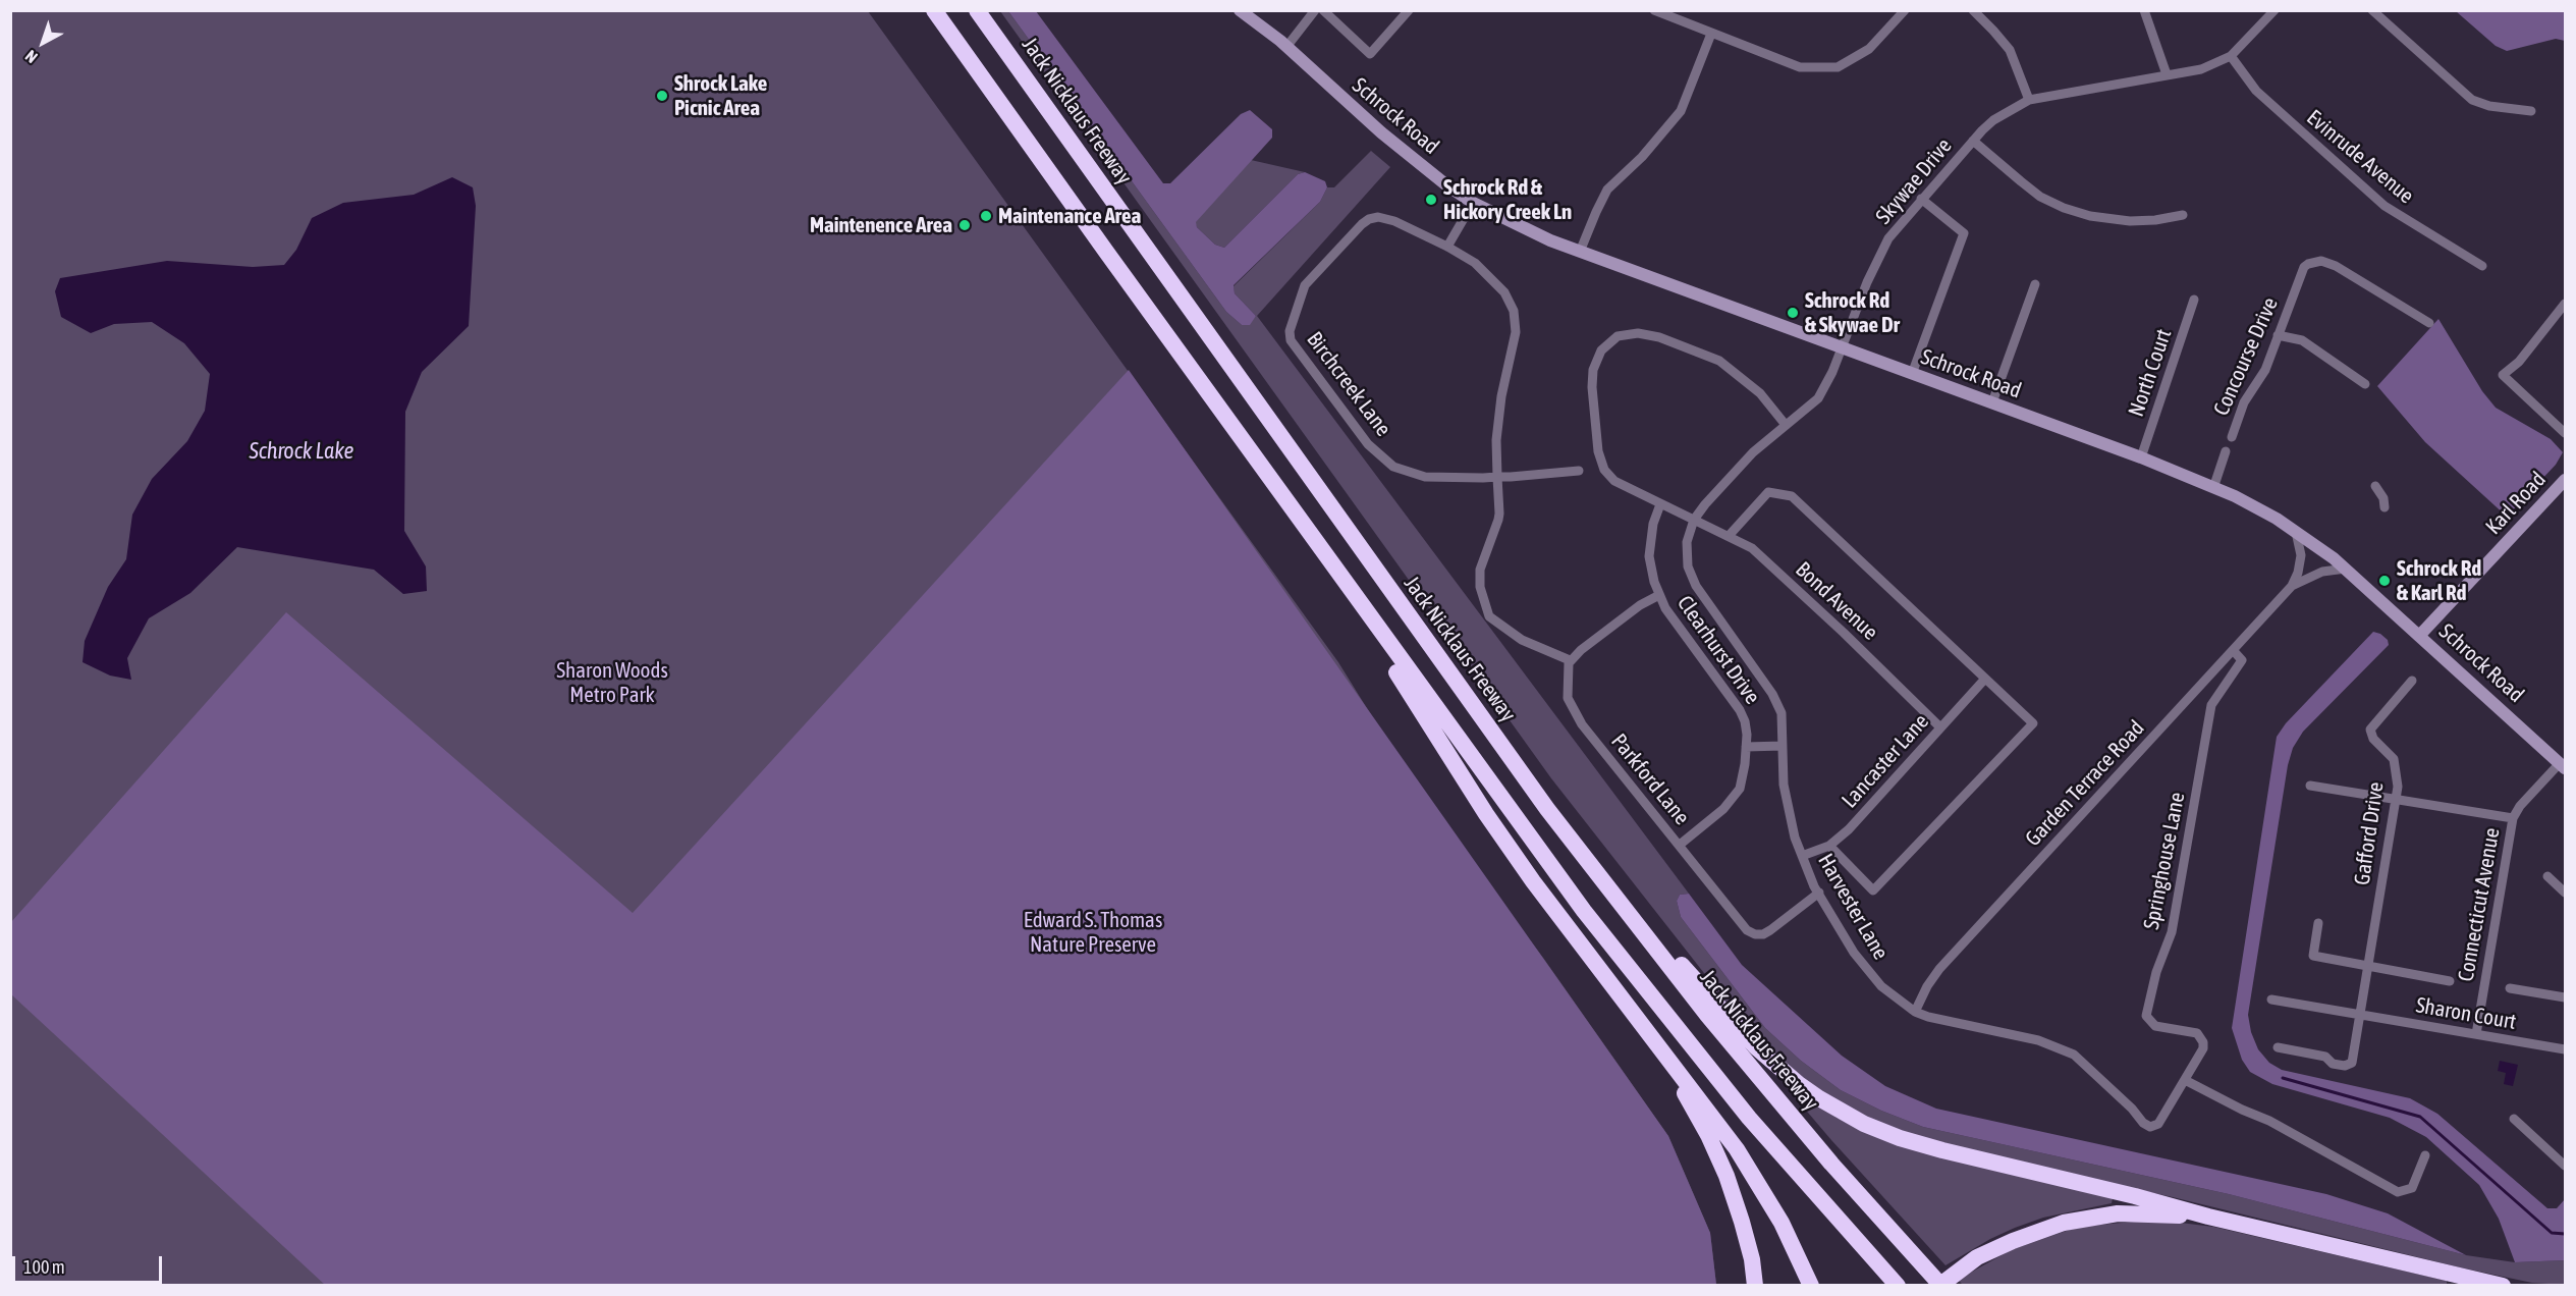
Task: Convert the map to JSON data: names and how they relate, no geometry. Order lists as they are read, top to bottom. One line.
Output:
{"streets":{"highway":["Jack Nicklaus Freeway"],"main road":["Schrock Road","Karl Road"],"street":["Evinrude Avenue","Skywae Drive","Concourse Drive","North Court","Birchcreek Lane","Bond Avenue","Clearhurst Drive","Lancaster Lane","Parkford Lane","Garden Terrace Road","Gafford Drive","Springhouse Lane","Connecticut Avenue","Harvester Lane","Sharon Court"]},"crossings":[["Schrock Road","Skywae Drive"],["Schrock Road","Concourse Drive"],["Schrock Road","North Court"],["Schrock Road","Karl Road"],["Schrock Road","Garden Terrace Road"],["Schrock Road","Connecticut Avenue"],["Evinrude Avenue","Skywae Drive"],["Skywae Drive","Bond Avenue"],["Skywae Drive","Clearhurst Drive"],["Skywae Drive","Harvester Lane"],["Bond Avenue","Clearhurst Drive"],["Bond Avenue","Lancaster Lane"],["Bond Avenue","Harvester Lane"],["Clearhurst Drive","Parkford Lane"],["Clearhurst Drive","Harvester Lane"],["Lancaster Lane","Harvester Lane"],["Parkford Lane","Harvester Lane"],["Garden Terrace Road","Springhouse Lane"],["Garden Terrace Road","Harvester Lane"],["Gafford Drive","Sharon Court"],["Springhouse Lane","Harvester Lane"],["Connecticut Avenue","Sharon Court"]],"water":["Schrock Lake"],"parks":["Sharon Woods Metro Park","Edward S. Thomas Nature Preserve"],"places":["Shrock Lake Picnic Area","Schrock Rd & Hickory Creek Ln","Maintenance Area","Maintenence Area","Schrock Rd & Skywae Dr","Schrock Rd & Karl Rd"],"scale_bar":"100 m","north":"bottom left"}
